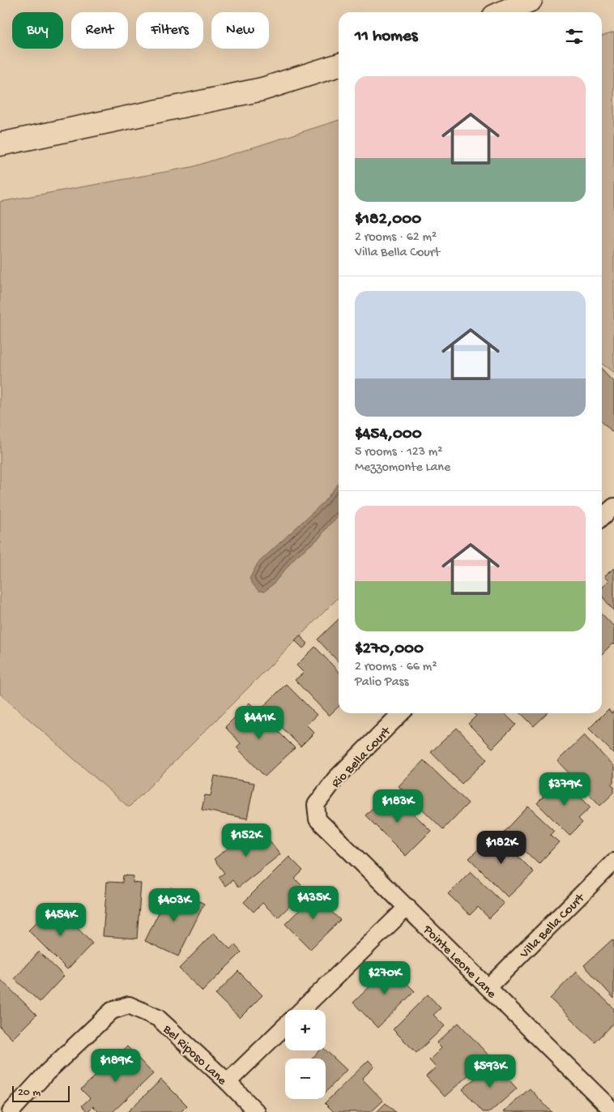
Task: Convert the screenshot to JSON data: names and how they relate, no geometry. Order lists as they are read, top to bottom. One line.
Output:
{"streets":{"street":["Rio Bella Court","Villa Bella Court","Pointe Leone Lane","Bel Riposo Lane"]},"crossings":[["Rio Bella Court","Pointe Leone Lane"],["Villa Bella Court","Pointe Leone Lane"]],"scale_bar":"20 m","page":{"chip":["Buy","Rent","Filters","New"],"heading":"11 homes","list":[{"name":"$182,000","note":"2 rooms · 62 m² · Villa Bella Court"},{"name":"$454,000","note":"5 rooms · 123 m² · Mezzomonte Lane"},{"name":"$270,000","note":"2 rooms · 66 m² · Palio Pass"}],"price":["$441K","$379K","$183K","$152K","$182K","$435K","$403K","$454K","$270K","$189K","$593K"],"map_buttons":["+","−"],"scale":"20 m"}}
